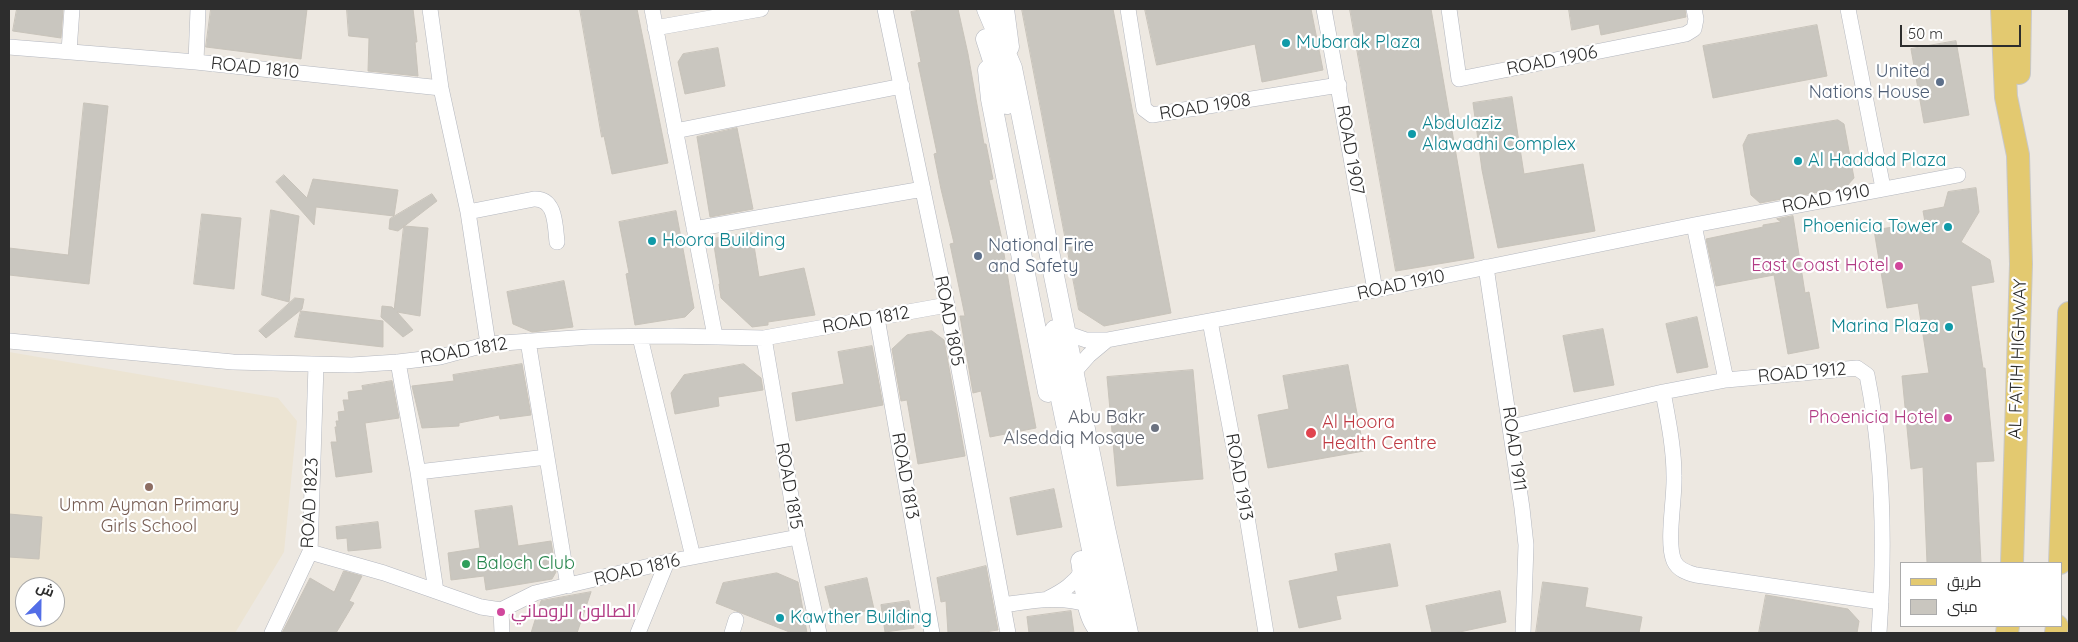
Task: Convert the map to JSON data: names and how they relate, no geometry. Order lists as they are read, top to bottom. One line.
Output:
{"streets":{"main road":["AL FATIH HIGHWAY"],"street":["ROAD 1906","ROAD 1810","ROAD 1908","ROAD 1907","ROAD 1910","ROAD 1812","ROAD 1805","ROAD 1912","ROAD 1911","ROAD 1813","ROAD 1913","ROAD 1815","ROAD 1823","ROAD 1816"]},"crossings":[["ROAD 1908","ROAD 1907"],["ROAD 1907","ROAD 1910"],["ROAD 1910","ROAD 1911"],["ROAD 1910","ROAD 1913"],["ROAD 1812","ROAD 1805"],["ROAD 1812","ROAD 1813"],["ROAD 1812","ROAD 1815"],["ROAD 1812","ROAD 1823"],["ROAD 1912","ROAD 1911"],["ROAD 1815","ROAD 1816"]],"places":["Mubarak Plaza","United Nations House","Abdulaziz Alawadhi Complex","Al Haddad Plaza","Phoenicia Tower","Hoora Building","National Fire and Safety","East Coast Hotel","Marina Plaza","Phoenicia Hotel","Abu Bakr Alseddiq Mosque","Al Hoora Health Centre","Umm Ayman Primary Girls School","Baloch Club","الصالون الروماني","Kawther Building"],"legend":["طريق","مبنى"],"scale_bar":"50 m","north":"top right"}
